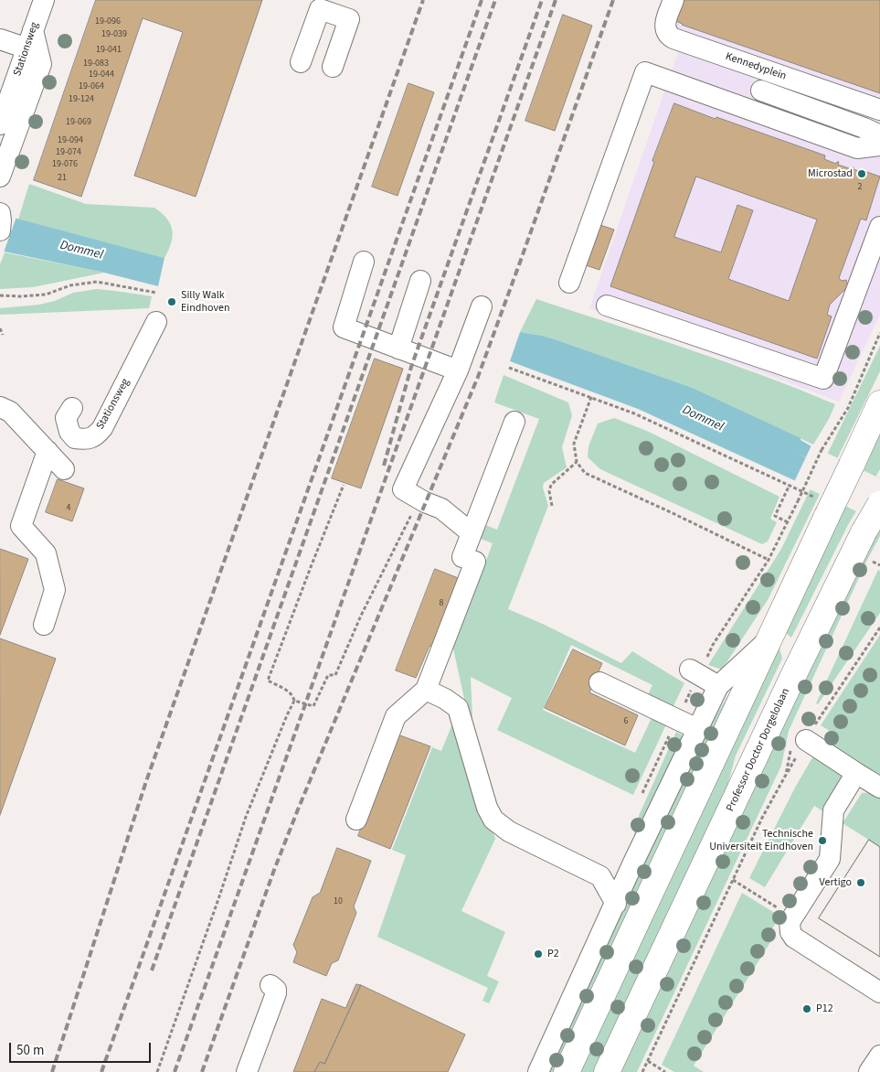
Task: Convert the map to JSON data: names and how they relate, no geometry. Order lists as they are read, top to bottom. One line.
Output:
{"streets":{"main road":["Professor Doctor Dorgelolaan"],"street":["Stationsweg","Kennedyplein"]},"water":["Dommel"],"places":["Microstad","Silly Walk Eindhoven","Technische Universiteit Eindhoven","Vertigo","P2","P12"],"house_numbers":["19-096","19-039","19-041","19-083","19-044","19-064","19-124","19-069","19-094","19-074","19-076","21","2","4","8","6","10"],"scale_bar":"50 m"}
